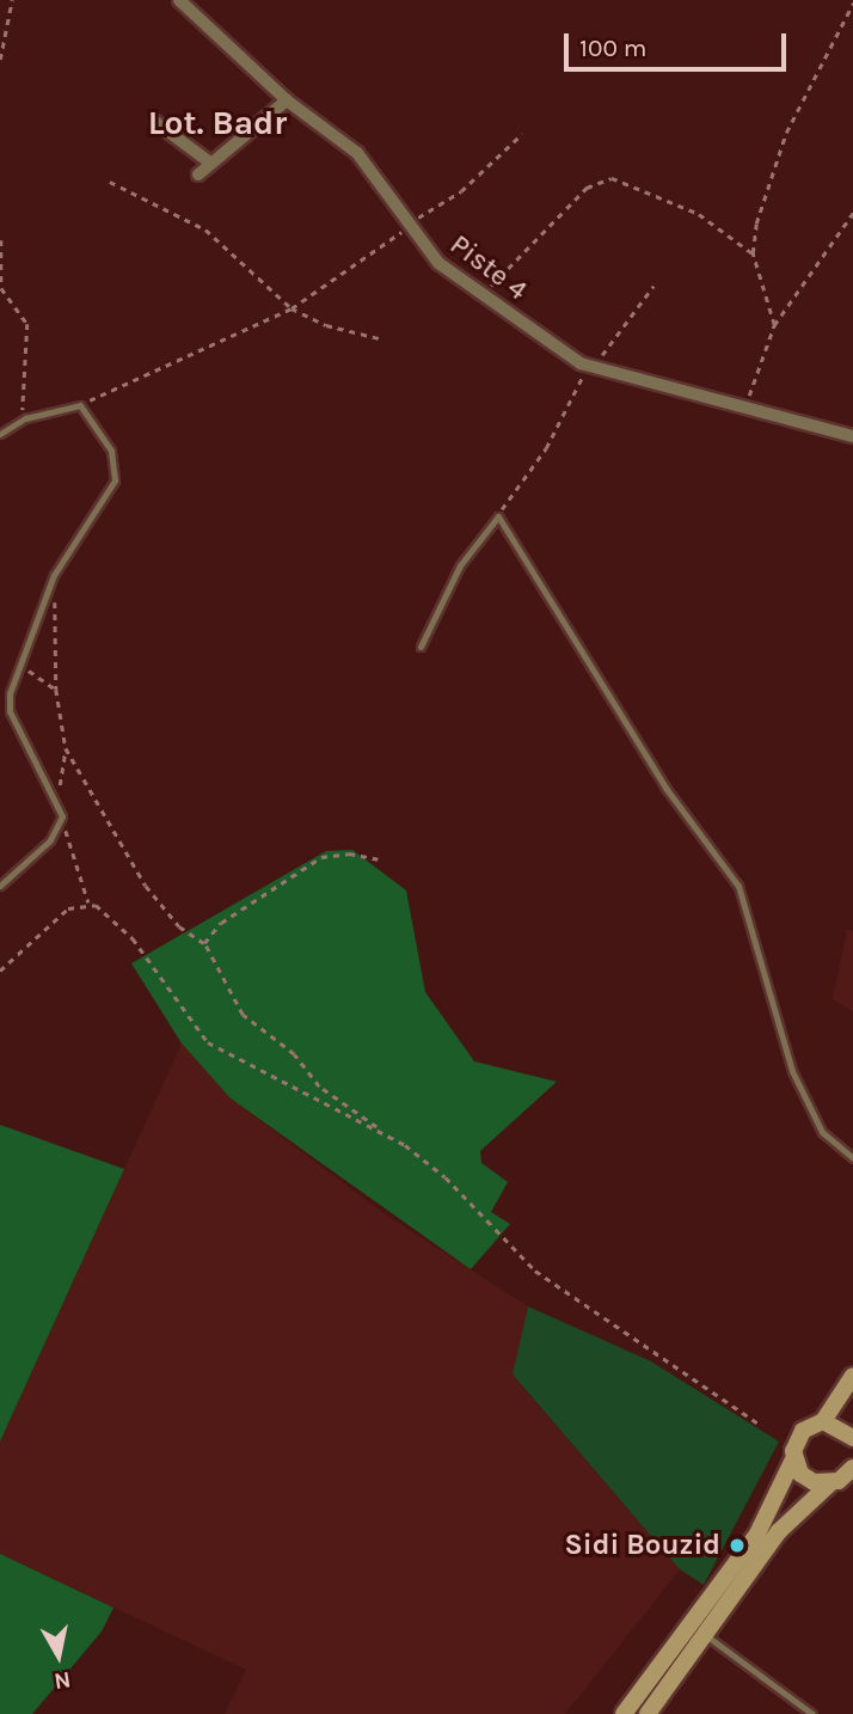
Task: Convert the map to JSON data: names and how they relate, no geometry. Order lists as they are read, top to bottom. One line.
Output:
{"streets":{"street":["Piste 4"]},"districts":["Lot. Badr"],"places":["Sidi Bouzid"],"scale_bar":"100 m","north":"bottom"}
